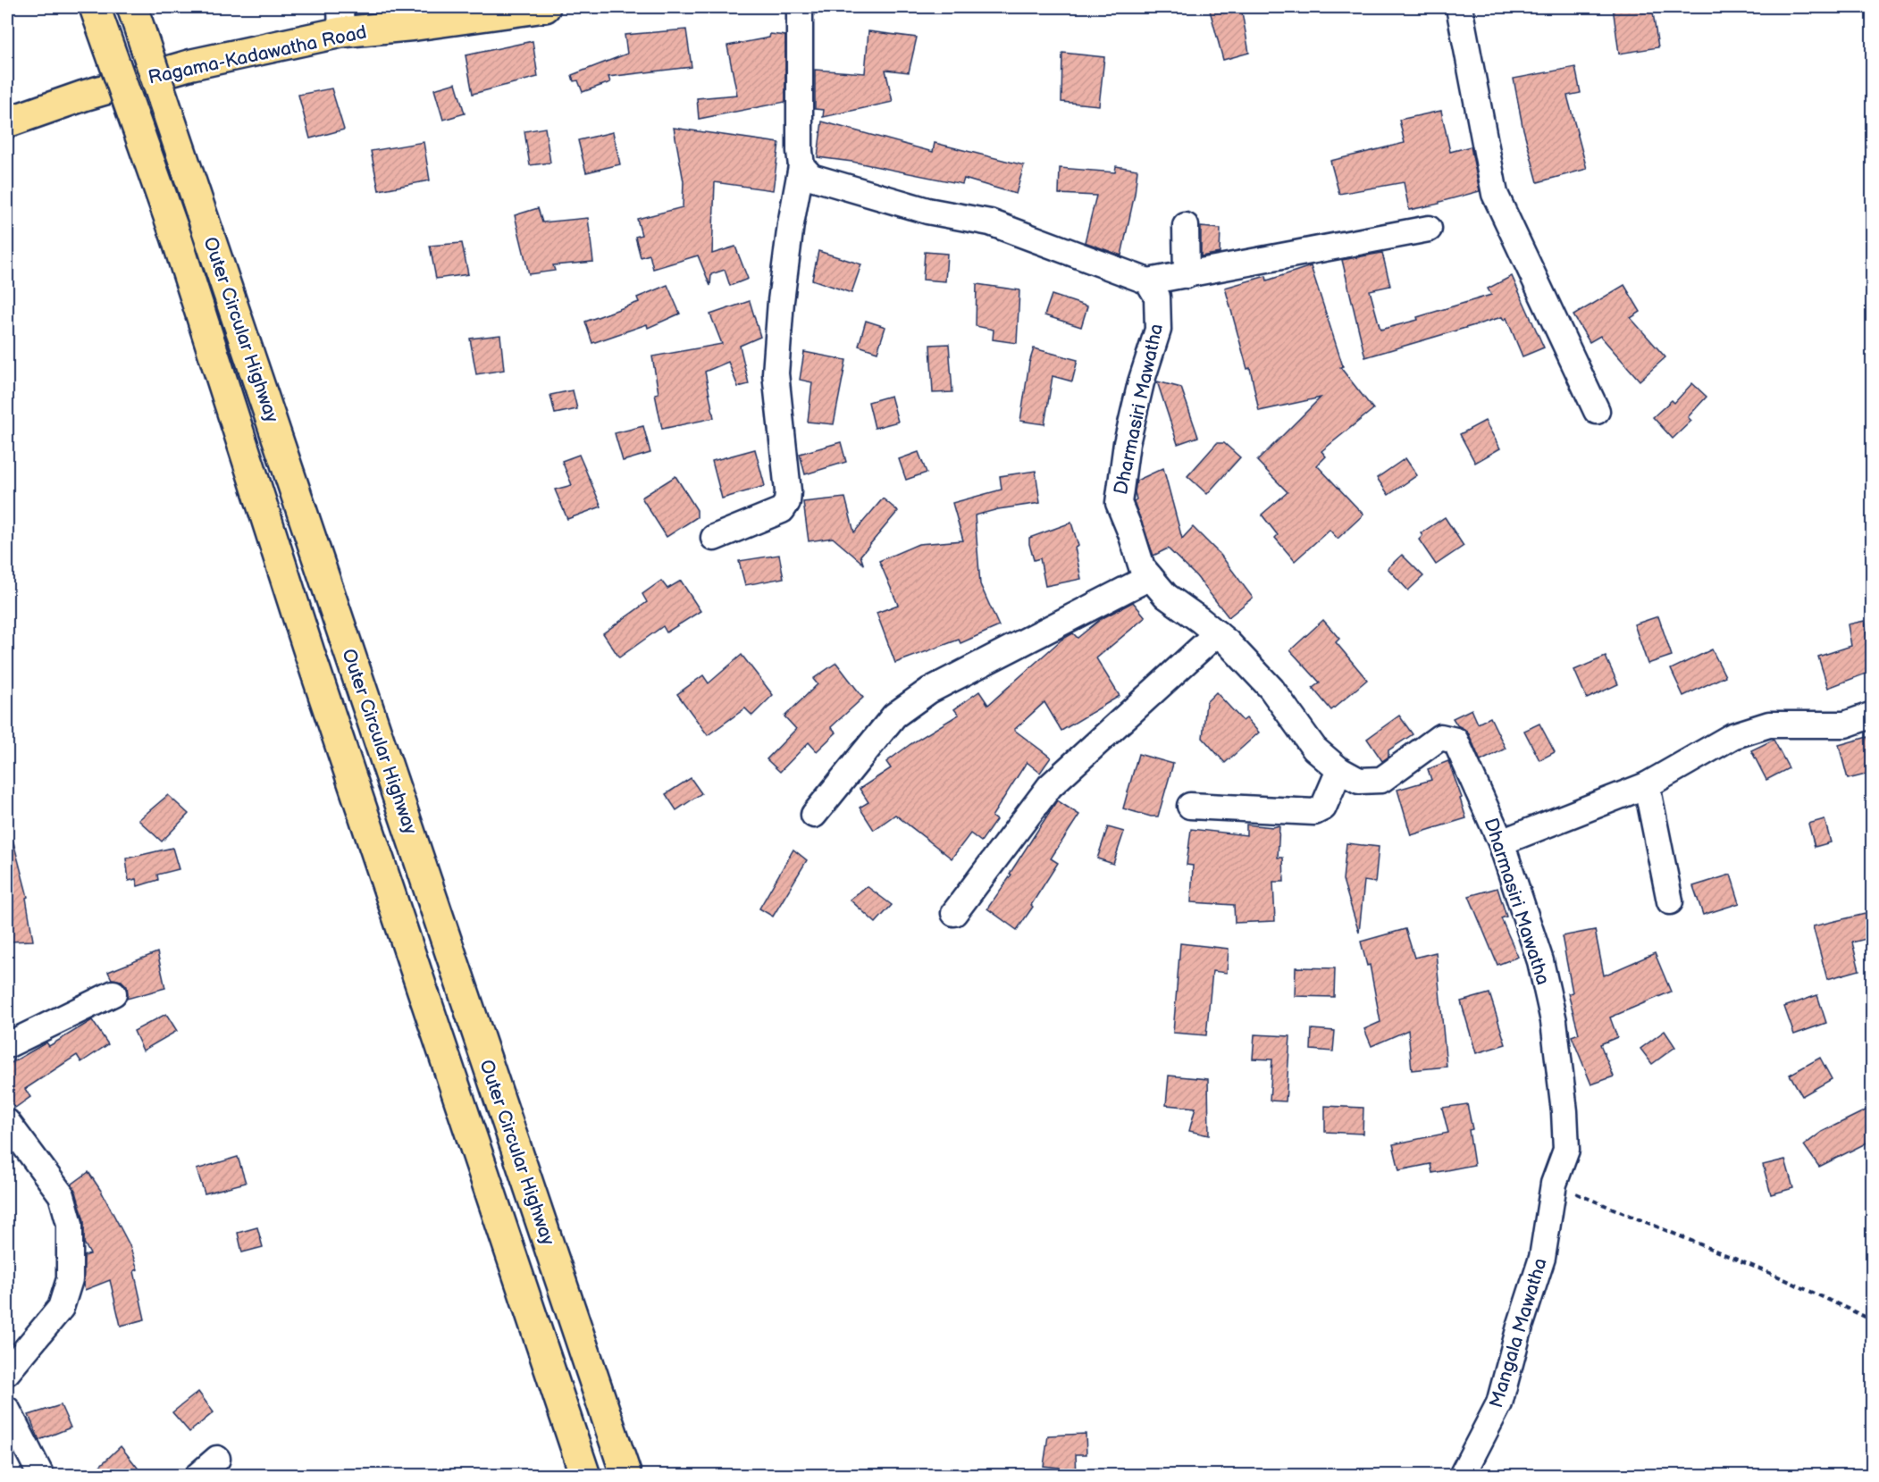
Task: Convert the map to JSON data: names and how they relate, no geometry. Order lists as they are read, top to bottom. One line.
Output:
{"streets":{"main road":["Ragama-Kadawatha Road","Outer Circular Highway"],"street":["Dharmasiri Mawatha","Mangala Mawatha"]},"crossings":[["Dharmasiri Mawatha","Mangala Mawatha"]]}
